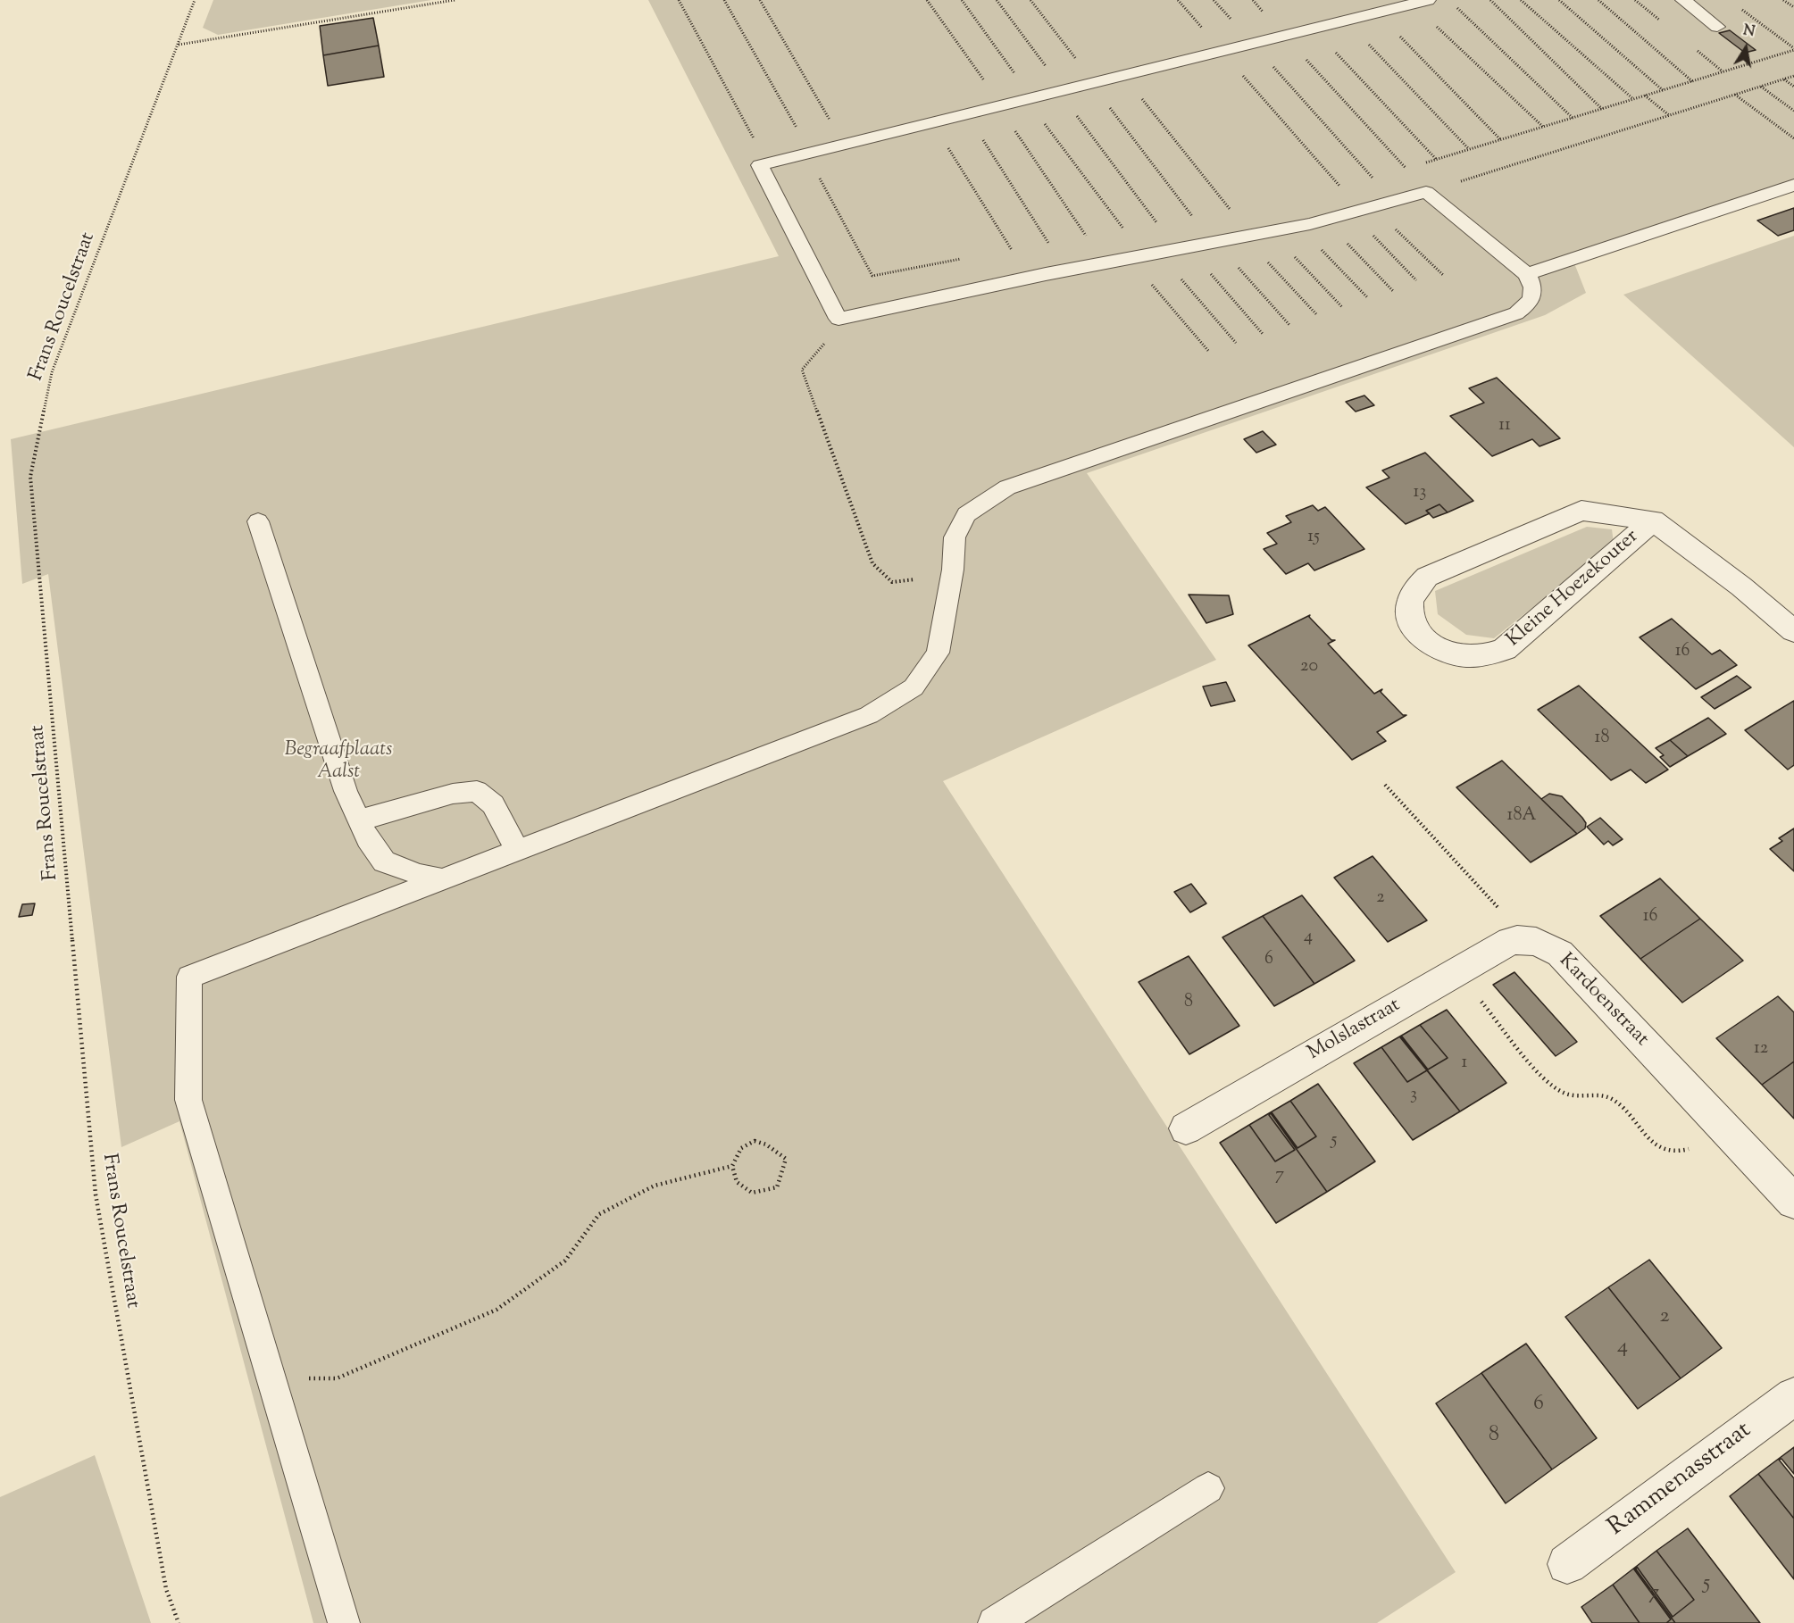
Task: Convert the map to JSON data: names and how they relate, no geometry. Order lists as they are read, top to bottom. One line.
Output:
{"streets":{"street":["Kleine Hoezekouter","Kardoenstraat","Molslastraat","Rammenasstraat"],"path":["Frans Roucelstraat"]},"crossings":[["Kardoenstraat","Molslastraat"]],"parks":["Begraafplaats Aalst"],"house_numbers":["11","13","15","16","20","18","18A","2","16","4","6","8","12","1","3","5","7","2","4","6","8","5","7"],"north":"top"}
